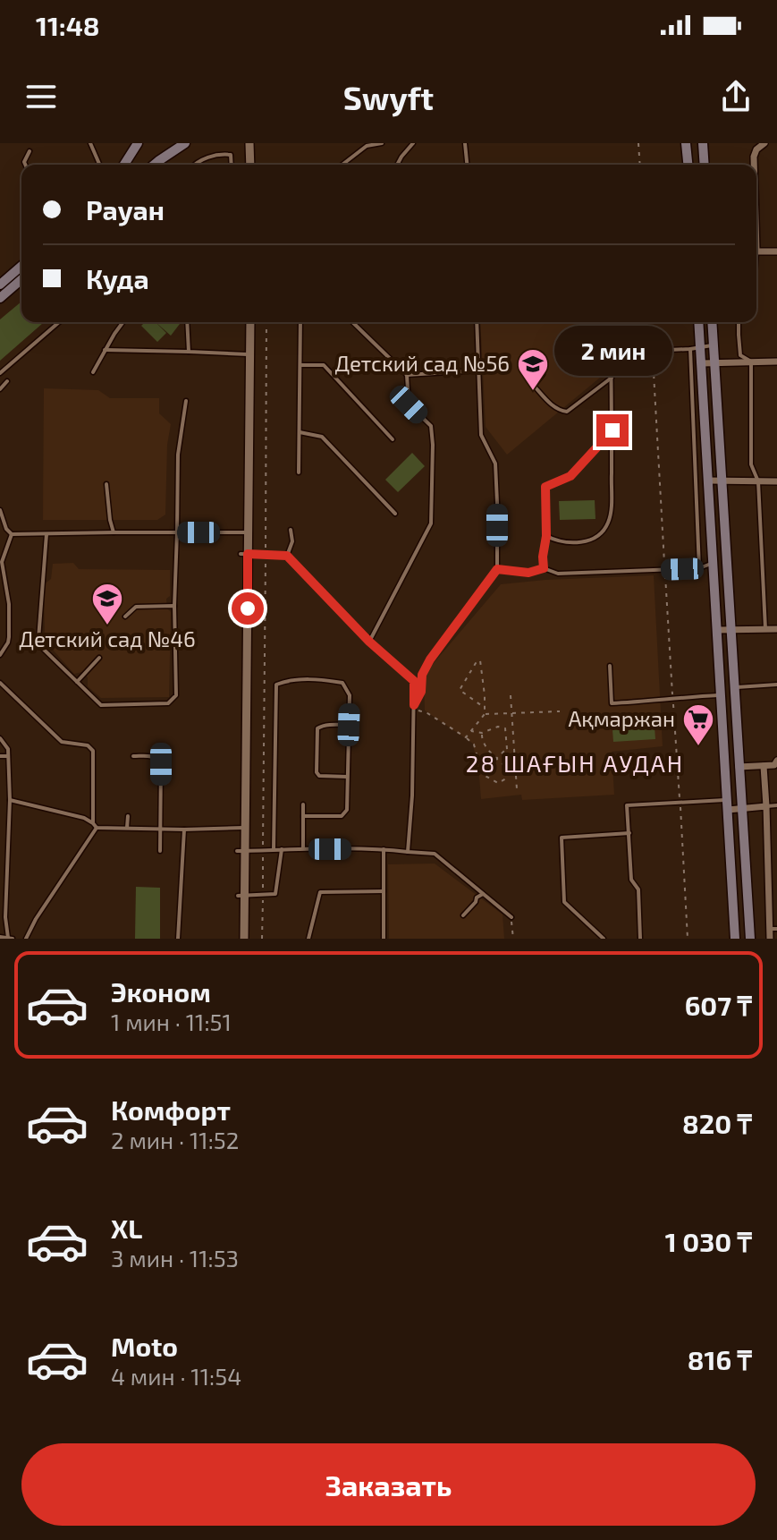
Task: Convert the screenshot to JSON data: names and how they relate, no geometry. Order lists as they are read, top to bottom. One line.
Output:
{"districts":["28 ШАҒЫН АУДАН"],"places":{"school or university":["Детский сад №56","Детский сад №46"],"supermarket":["Ақмаржан"]},"page":{"status":"11:48","header":"Swyft","banner":["Рауан","Куда"],"bubble":"2 мин","list":[{"name":"Эконом","note":"1 мин · 11:51","value":"607 ₸"},{"name":"Комфорт","note":"2 мин · 11:52","value":"820 ₸"},{"name":"XL","note":"3 мин · 11:53","value":"1 030 ₸"},{"name":"Moto","note":"4 мин · 11:54","value":"816 ₸"}],"buttons":"Заказать"}}
